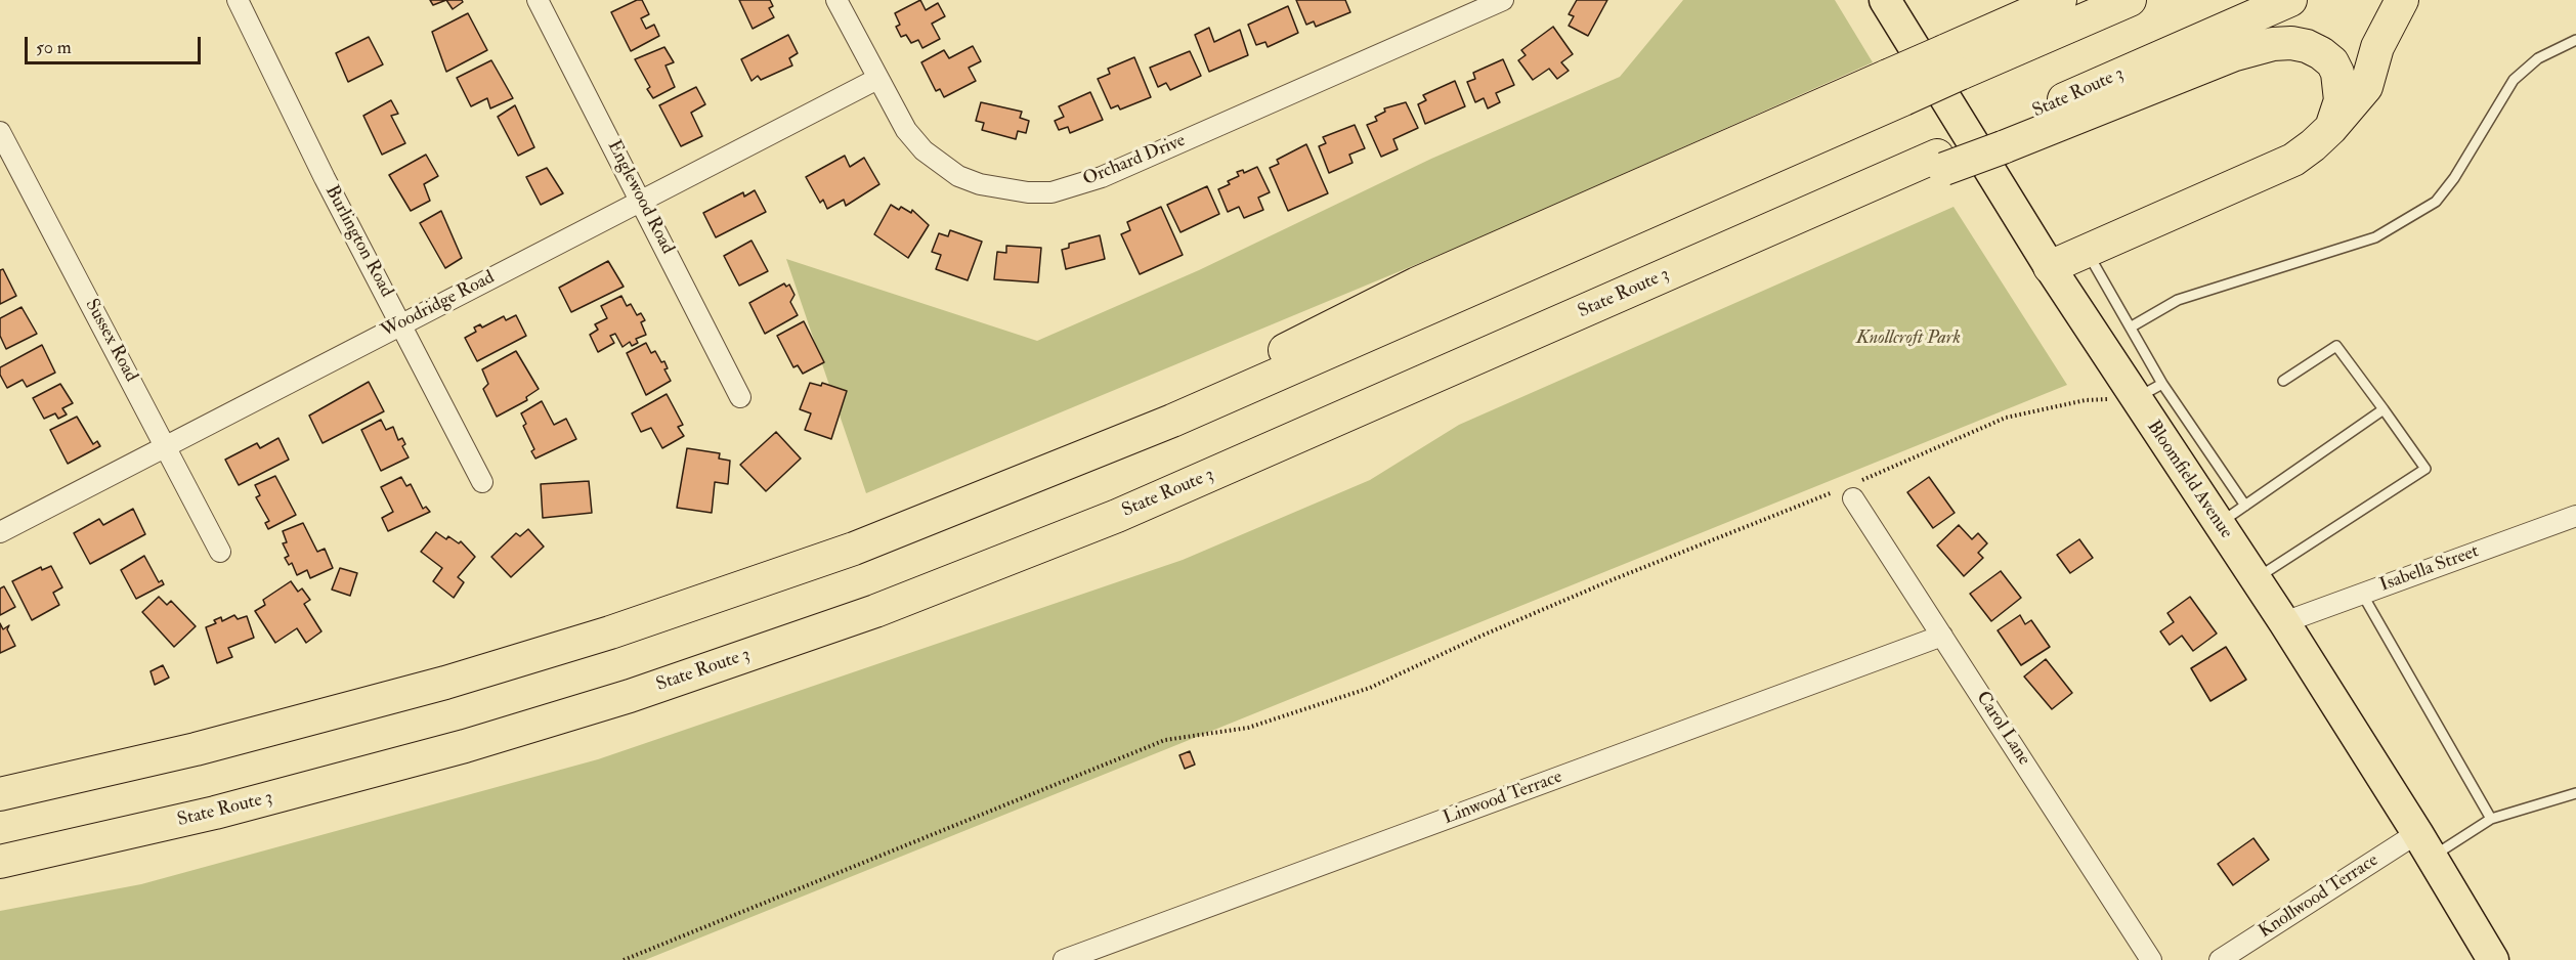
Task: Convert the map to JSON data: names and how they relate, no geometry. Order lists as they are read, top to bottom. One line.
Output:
{"streets":{"highway":["State Route 3"],"main road":["Bloomfield Avenue"],"street":["Orchard Drive","Englewood Road","Burlington Road","Woodridge Road","Sussex Road","Isabella Street","Carol Lane","Linwood Terrace","Knollwood Terrace"]},"crossings":[["Orchard Drive","Woodridge Road"],["Englewood Road","Woodridge Road"],["Burlington Road","Woodridge Road"],["Woodridge Road","Sussex Road"],["Bloomfield Avenue","Isabella Street"],["Bloomfield Avenue","Knollwood Terrace"],["Carol Lane","Linwood Terrace"]],"parks":["Knollcroft Park"],"scale_bar":"50 m"}
